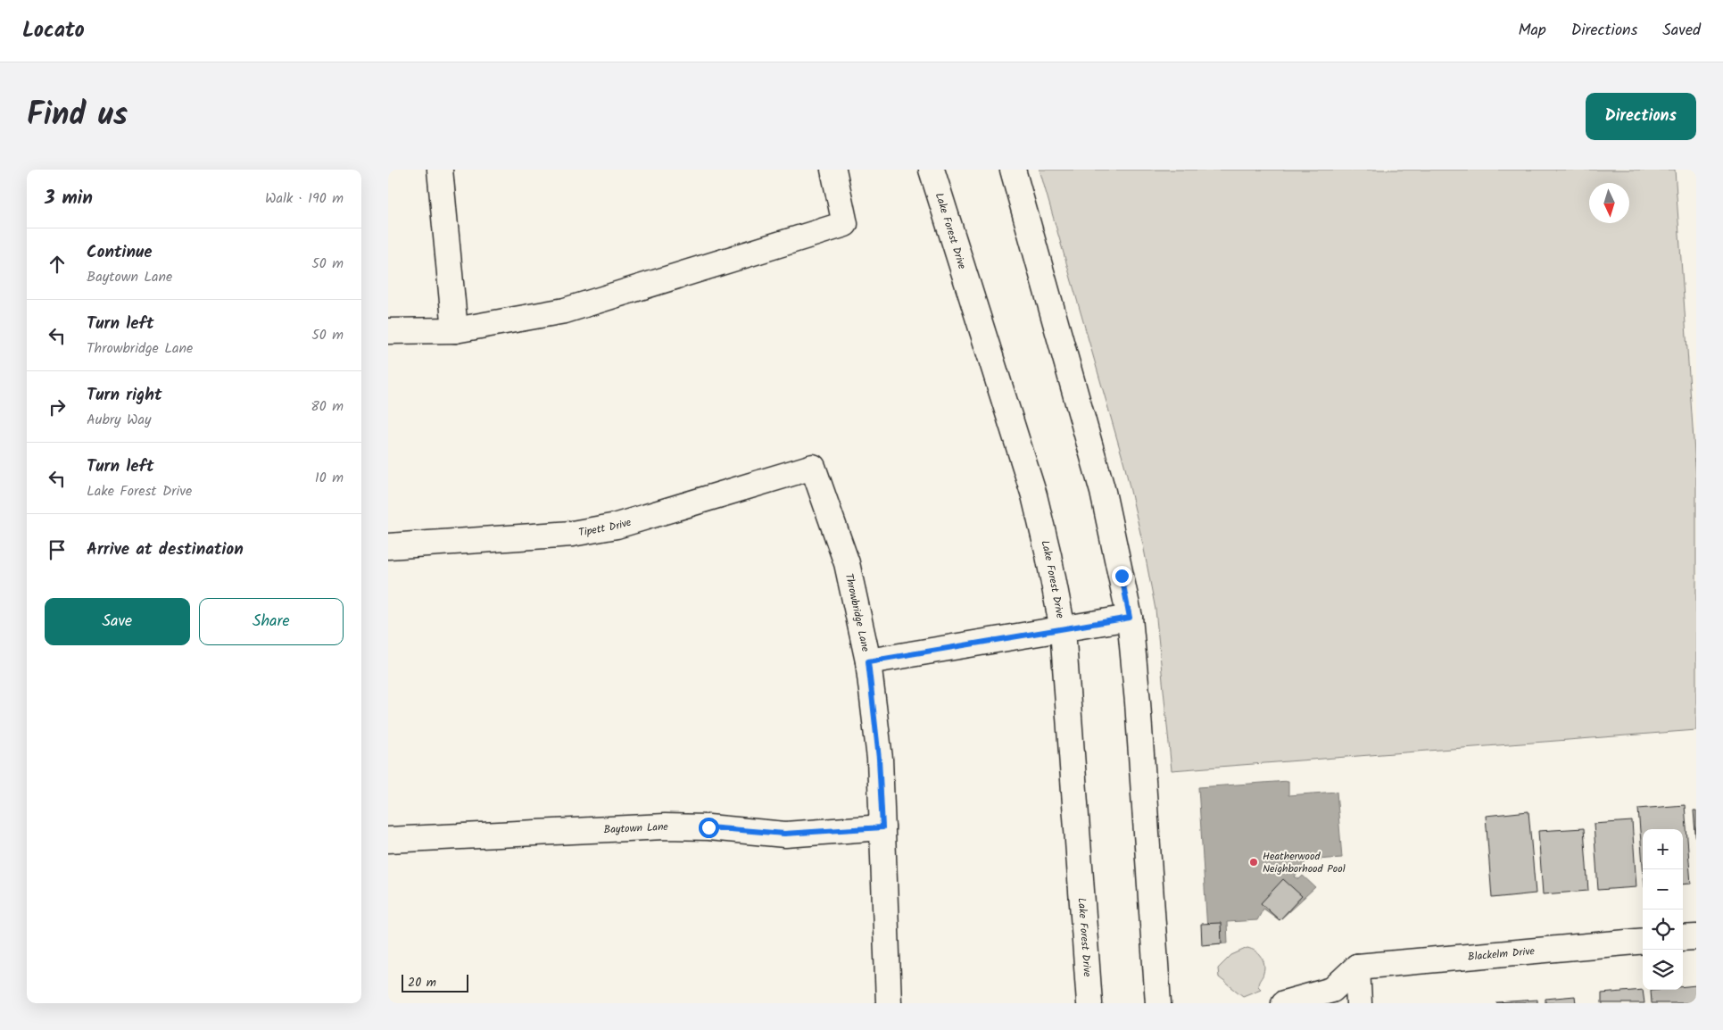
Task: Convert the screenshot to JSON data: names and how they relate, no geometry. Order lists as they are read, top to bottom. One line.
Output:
{"streets":{"street":["Lake Forest Drive","Tipett Drive","Throwbridge Lane","Baytown Lane","Blackelm Drive"]},"crossings":[["Tipett Drive","Throwbridge Lane"],["Throwbridge Lane","Baytown Lane"]],"places":["Heatherwood Neighborhood Pool"],"scale_bar":"20 m","north":"bottom","page":{"header":"Locato","nav":["Map","Directions","Saved"],"title":"Find us","buttons":["Directions",["Save","Share"]],"heading":["3 min","Walk · 190 m"],"list":[["Continue","Baytown Lane","50 m"],["Turn left","Throwbridge Lane","50 m"],["Turn right","Aubry Way","80 m"],["Turn left","Lake Forest Drive","10 m"],"Arrive at destination"],"map_buttons":["+","−"],"scale":"20 m"}}
